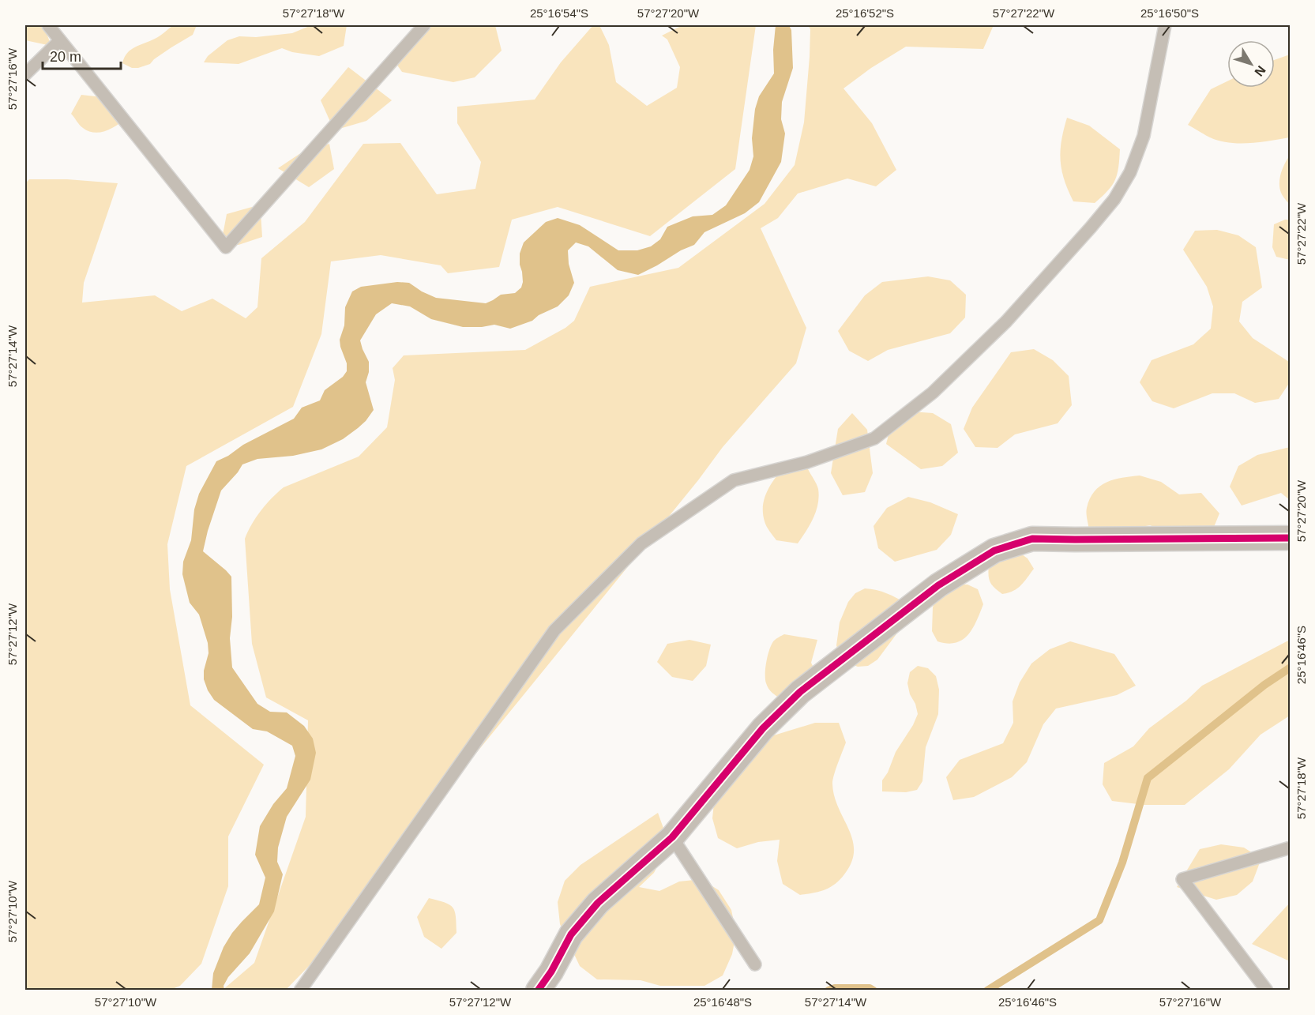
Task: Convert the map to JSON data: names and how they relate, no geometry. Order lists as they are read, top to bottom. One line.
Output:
{"scale_bar":"20 m","north":"bottom right","coordinates":["57°27'18\"W","25°16'54\"S","57°27'20\"W","25°16'52\"S","57°27'22\"W","25°16'50\"S","57°27'16\"W","57°27'14\"W","57°27'12\"W","25°16'46\"S","57°27'10\"W","25°16'48\"S"]}
